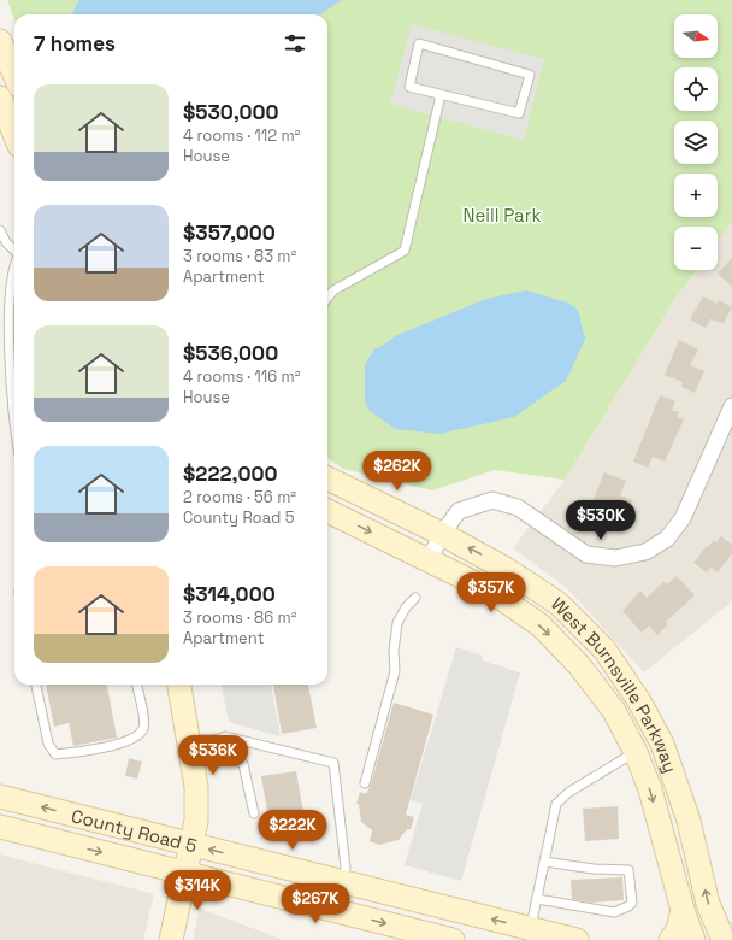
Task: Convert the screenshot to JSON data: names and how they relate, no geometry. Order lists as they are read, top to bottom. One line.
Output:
{"streets":{"street":["West Burnsville Parkway","County Road 5"]},"parks":["Neill Park"],"north":"right","page":{"map_buttons":["+","−"],"heading":"7 homes","list":[{"name":"$530,000","note":"4 rooms · 112 m² · House"},{"name":"$357,000","note":"3 rooms · 83 m² · Apartment"},{"name":"$536,000","note":"4 rooms · 116 m² · House"},{"name":"$222,000","note":"2 rooms · 56 m² · County Road 5"},{"name":"$314,000","note":"3 rooms · 86 m² · Apartment"}],"price":["$262K","$530K","$357K","$536K","$222K","$314K","$267K"]}}
